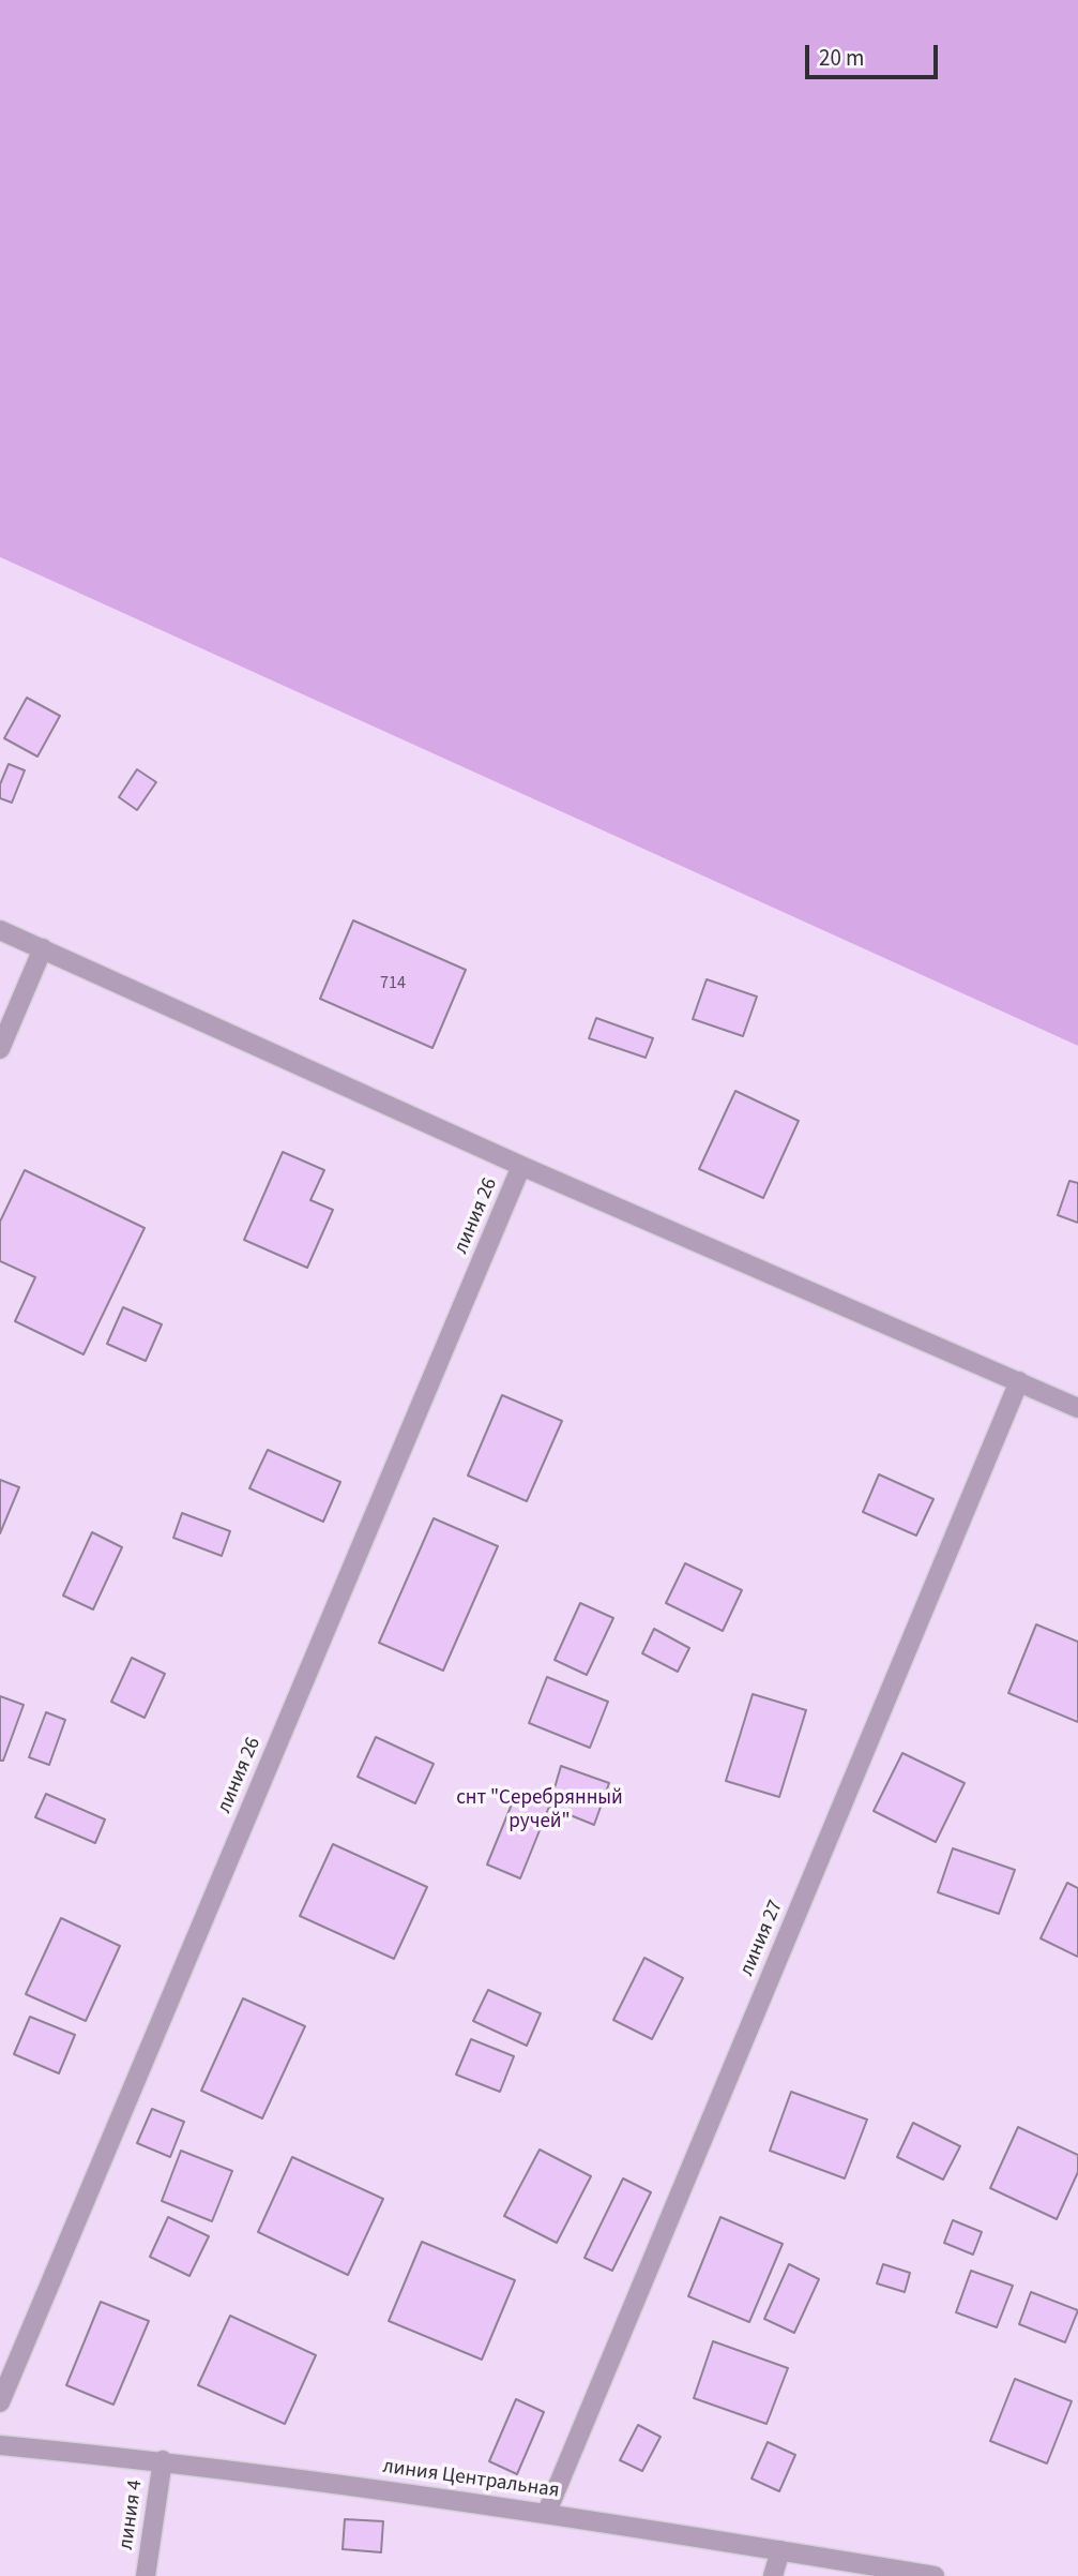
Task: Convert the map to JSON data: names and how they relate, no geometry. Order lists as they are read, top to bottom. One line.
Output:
{"streets":{"street":["линия 26","линия 27","линия Центральная","линия 4"]},"crossings":[["линия 27","линия Центральная"],["линия Центральная","линия 4"]],"parks":["снт \"Серебрянный ручей\""],"house_numbers":["714"],"scale_bar":"20 m"}
